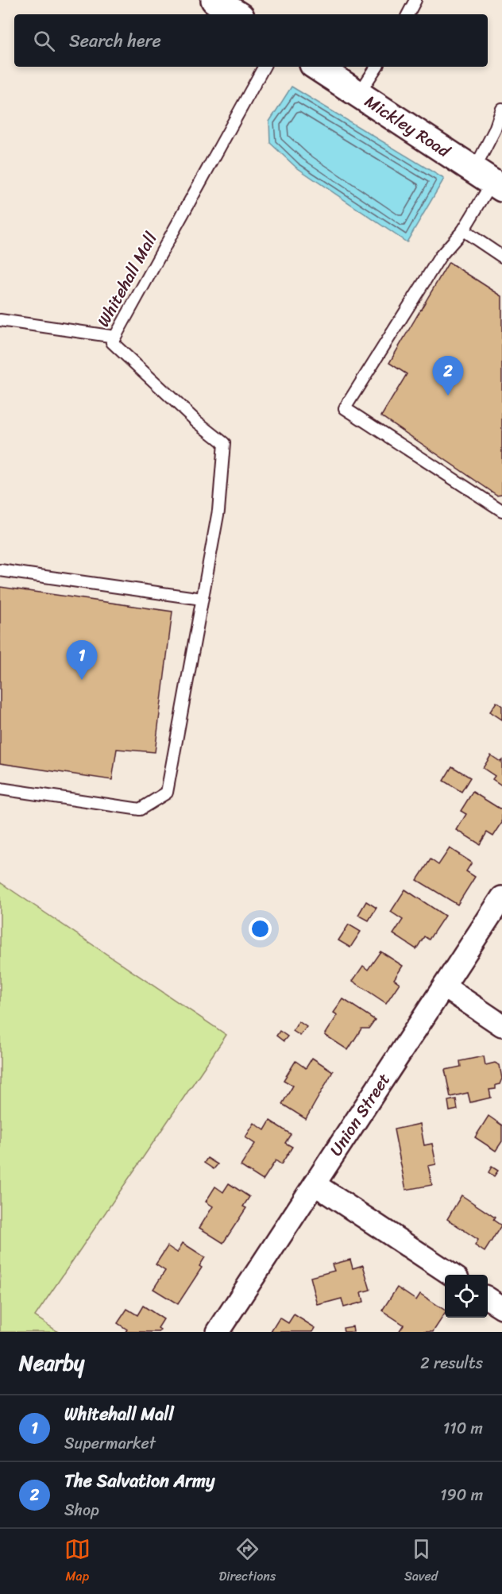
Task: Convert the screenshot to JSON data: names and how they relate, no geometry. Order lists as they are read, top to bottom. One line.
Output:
{"streets":{"street":["Mickley Road","Union Street"],"lane":["Whitehall Mall"]},"page":{"search":"Search here","pins":["2","1"],"heading":["Nearby","2 results"],"list":[{"mark":"1","name":"Whitehall Mall","note":"Supermarket","value":"110 m"},{"mark":"2","name":"The Salvation Army","note":"Shop","value":"190 m"}],"nav":["Map","Directions","Saved"]}}
